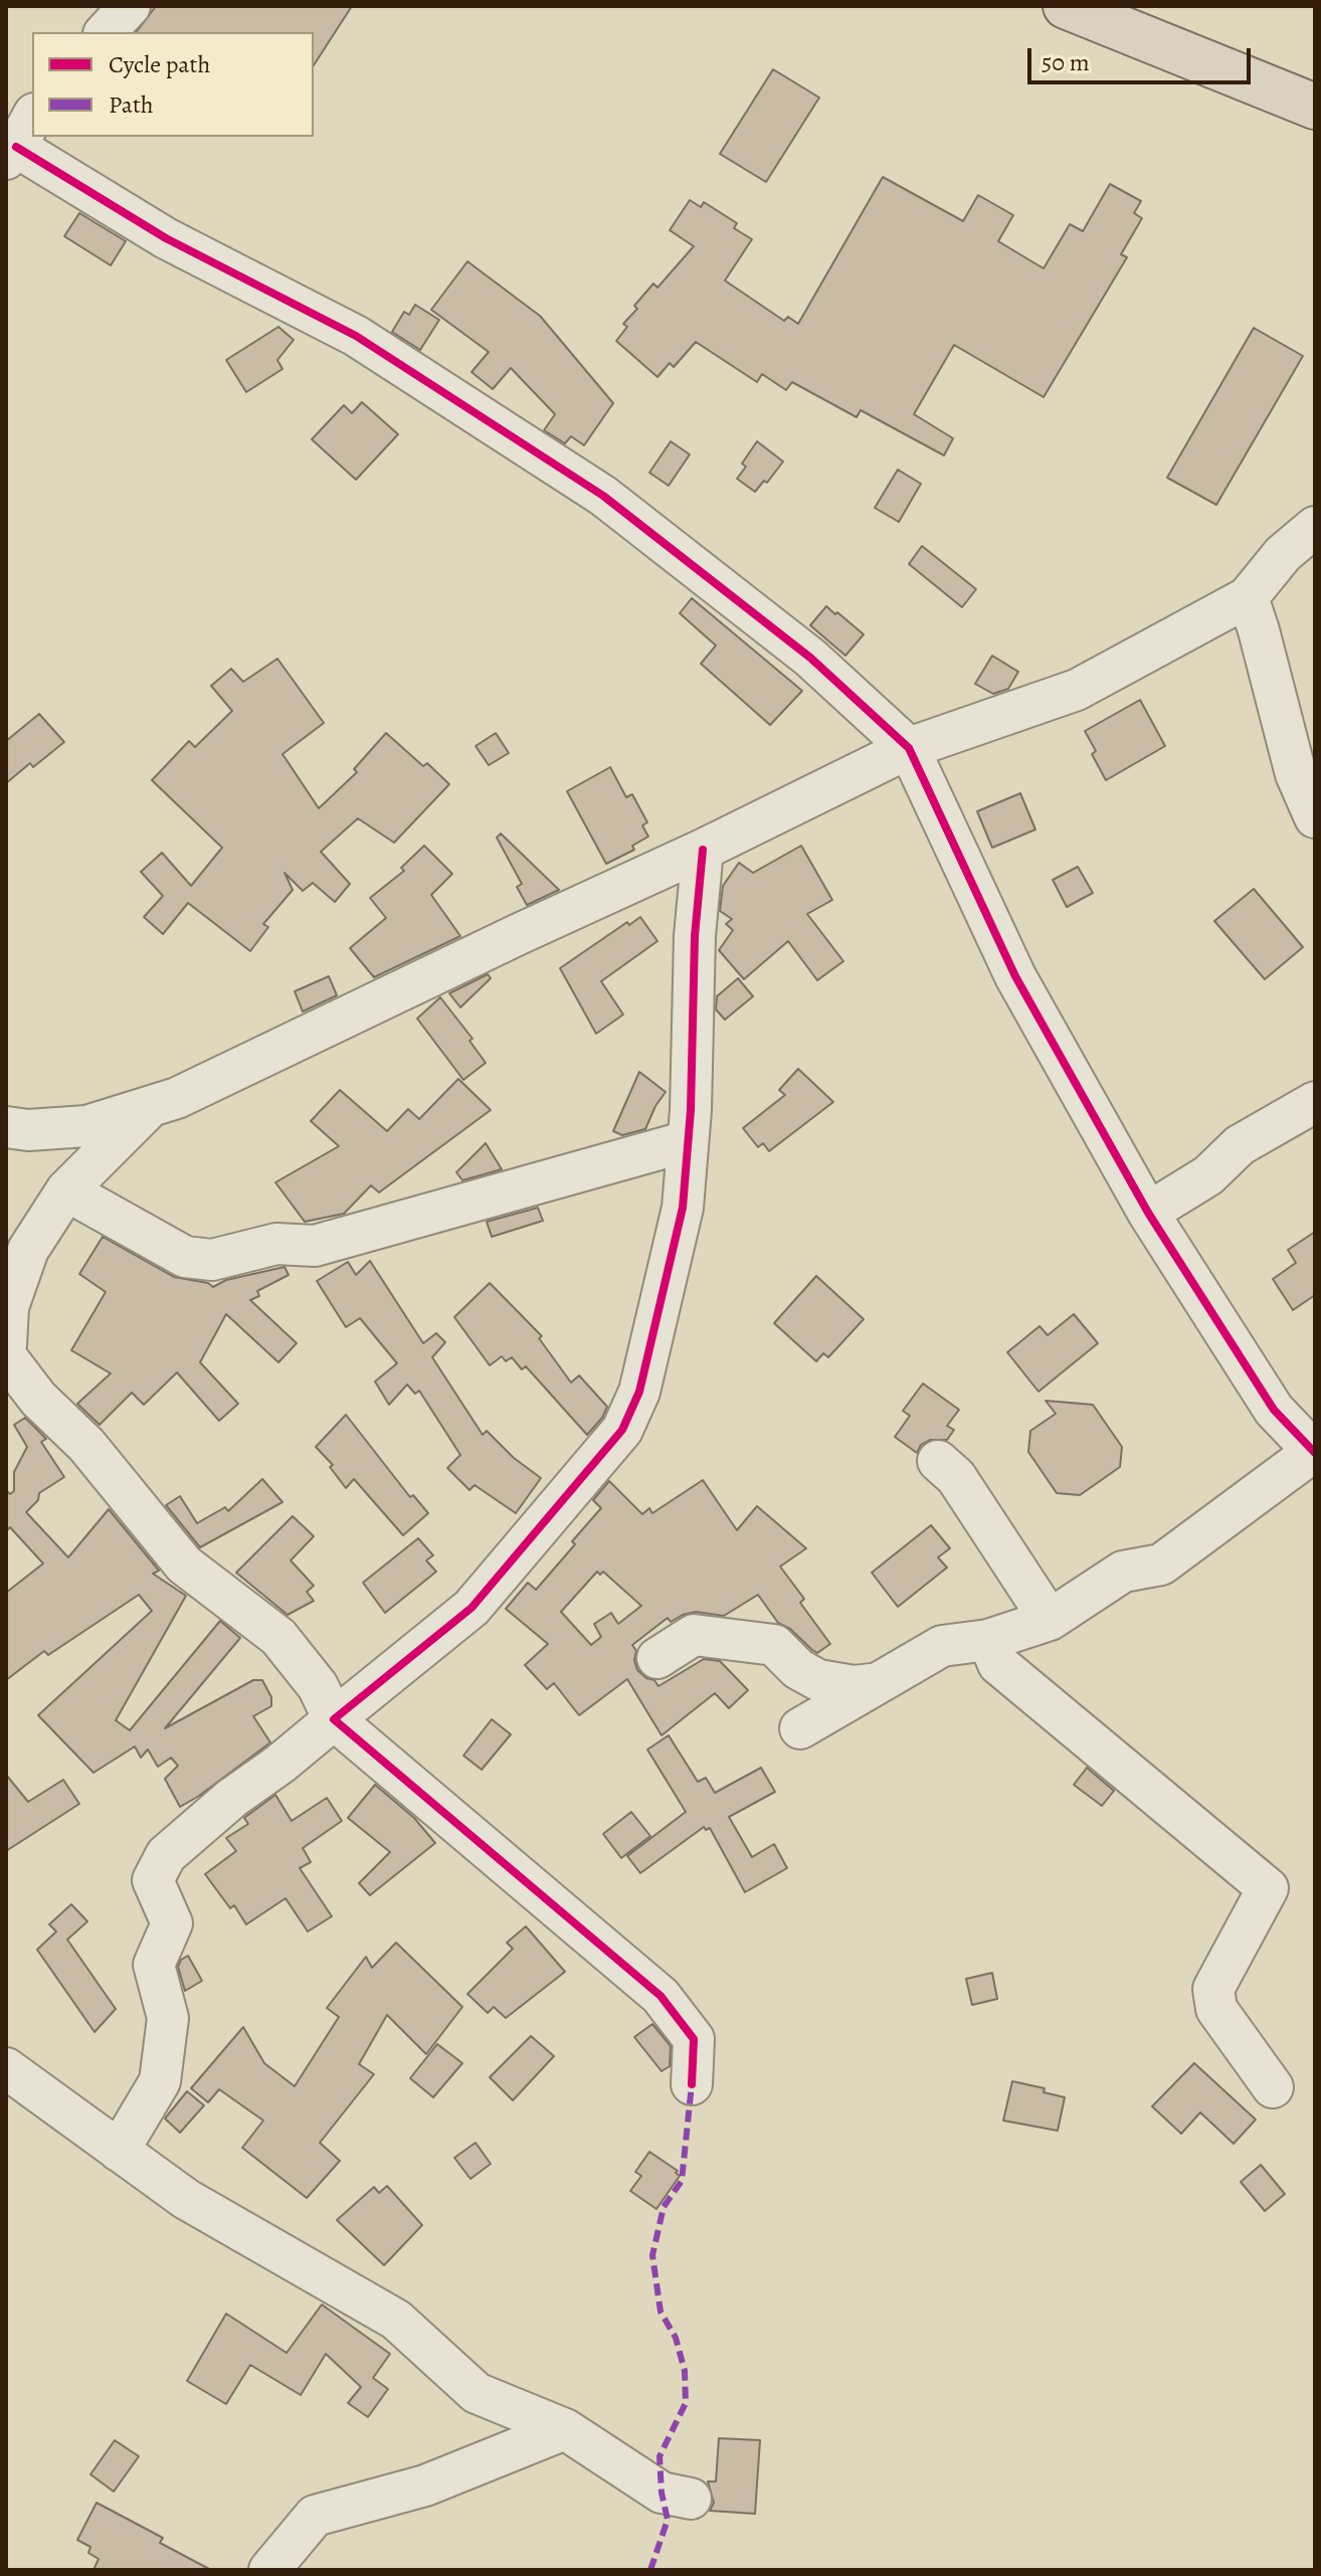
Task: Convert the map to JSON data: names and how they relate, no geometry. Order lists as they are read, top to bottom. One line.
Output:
{"legend":["Cycle path","Path"],"scale_bar":"50 m"}
